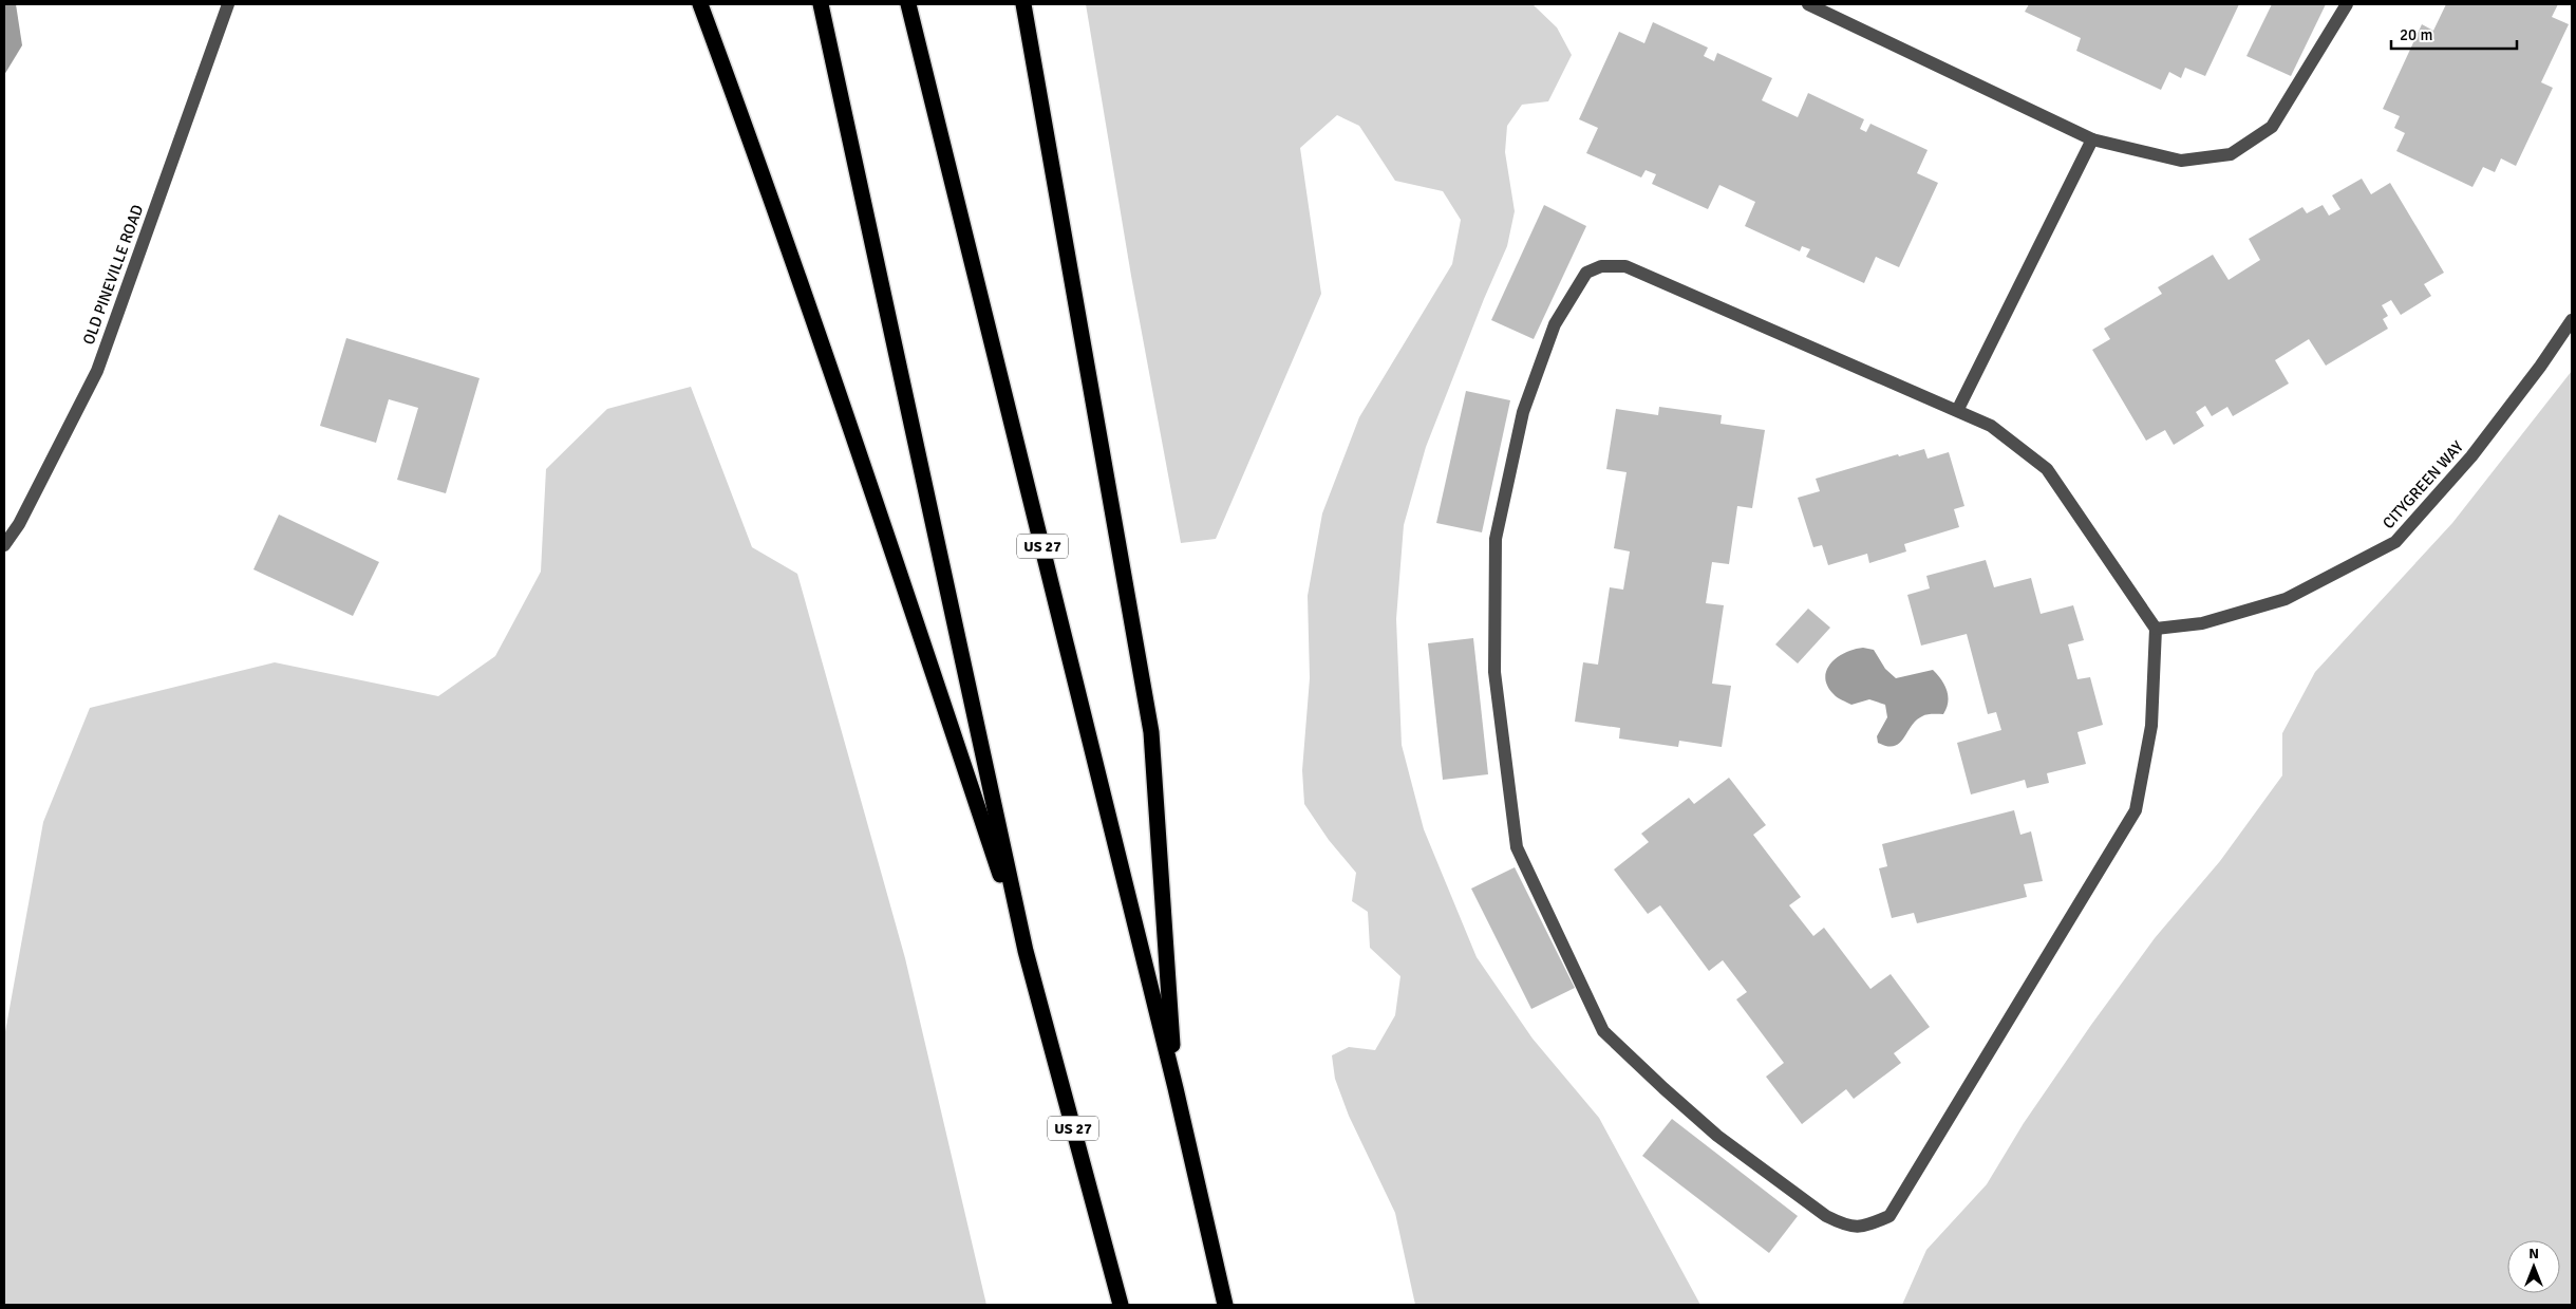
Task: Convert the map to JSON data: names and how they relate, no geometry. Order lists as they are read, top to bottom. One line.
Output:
{"streets":{"highway":["US 27"],"street":["OLD PINEVILLE ROAD","CITYGREEN WAY"]},"scale_bar":"20 m","north":"top"}
